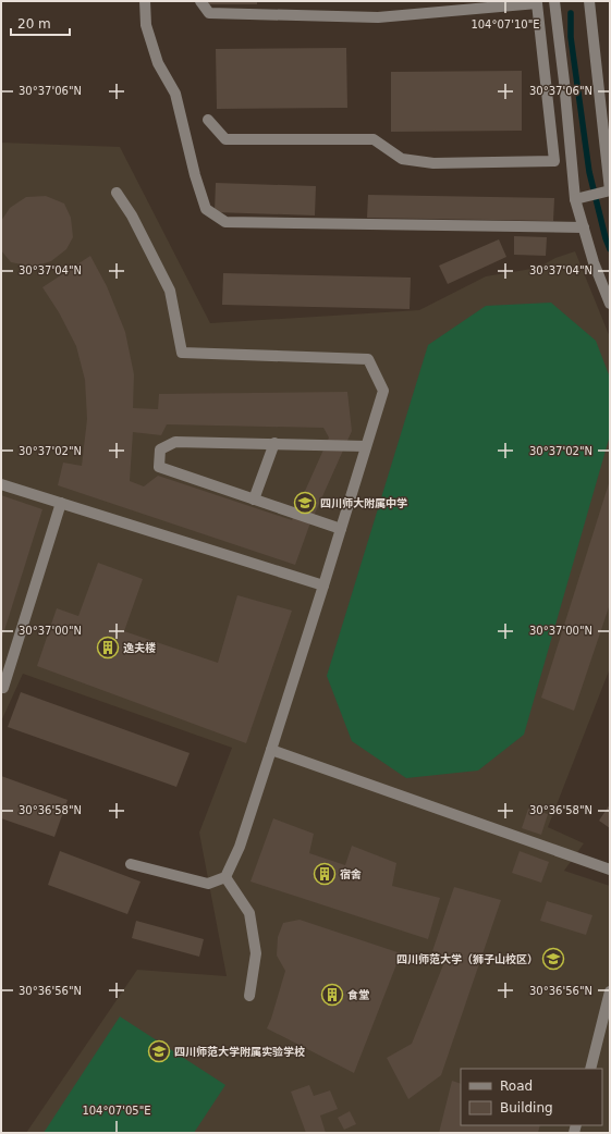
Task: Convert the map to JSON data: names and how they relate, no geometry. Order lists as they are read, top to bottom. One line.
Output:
{"places":{"school or university":["四川师大附属中学","四川师范大学（狮子山校区）","四川师范大学附属实验学校"],"building":["逸夫楼","宿舍","食堂"]},"legend":["Road","Building"],"scale_bar":"20 m","coordinates":["104°07'10\"E","30°37'06\"N","30°37'04\"N","30°37'02\"N","30°37'00\"N","30°36'58\"N","30°36'56\"N","104°07'05\"E"]}
